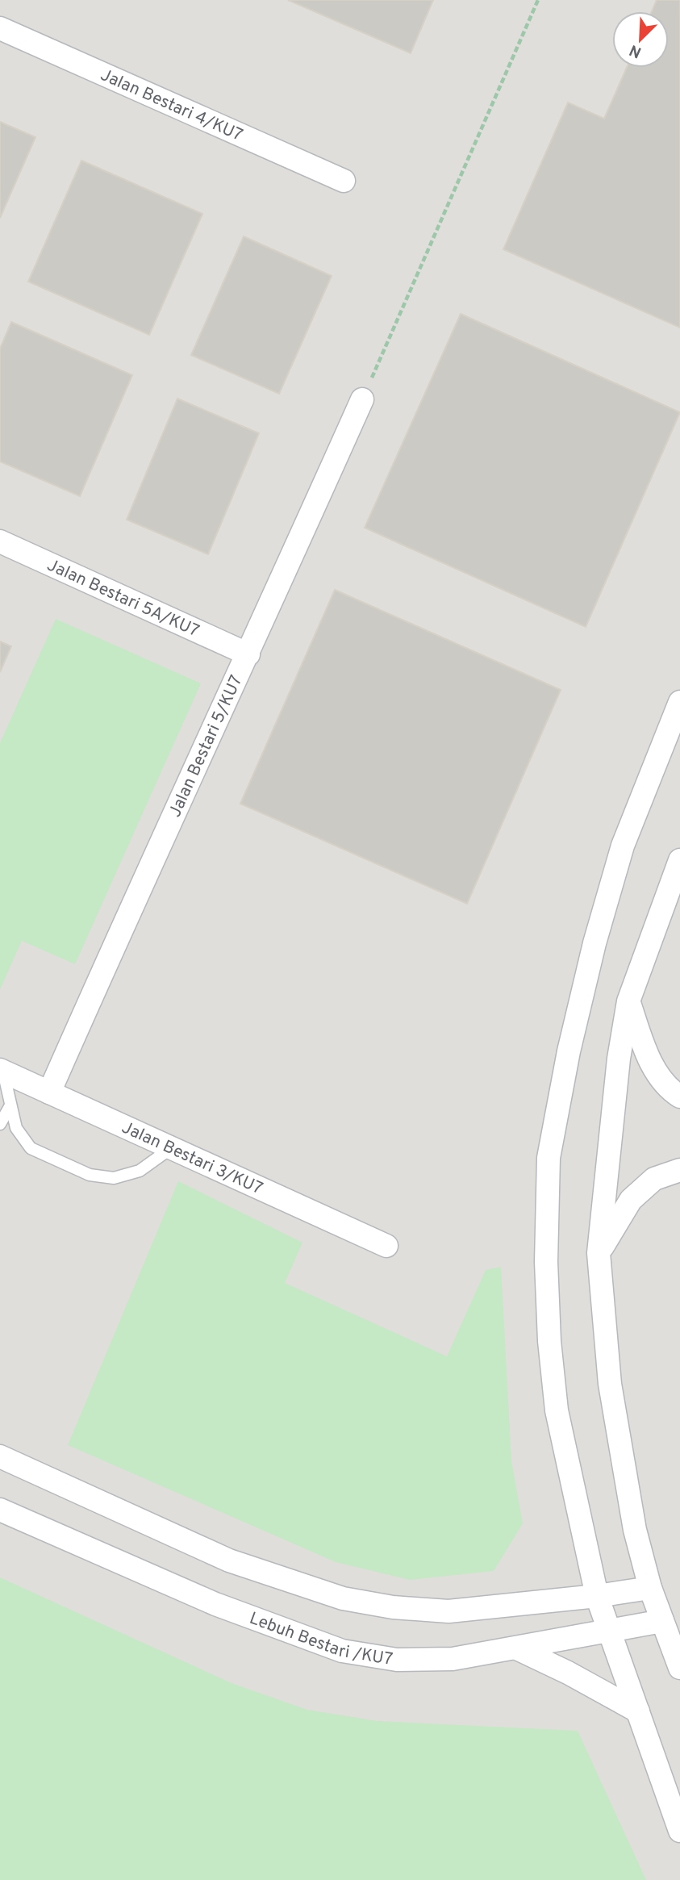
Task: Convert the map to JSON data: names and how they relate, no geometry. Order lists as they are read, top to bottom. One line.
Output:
{"streets":{"street":["Jalan Bestari 4/KU7","Jalan Bestari 5A/KU7","Jalan Bestari 5/KU7","Jalan Bestari 3/KU7","Lebuh Bestari /KU7"]},"crossings":[["Jalan Bestari 5A/KU7","Jalan Bestari 5/KU7"],["Jalan Bestari 5/KU7","Jalan Bestari 3/KU7"]],"north":"bottom left"}
